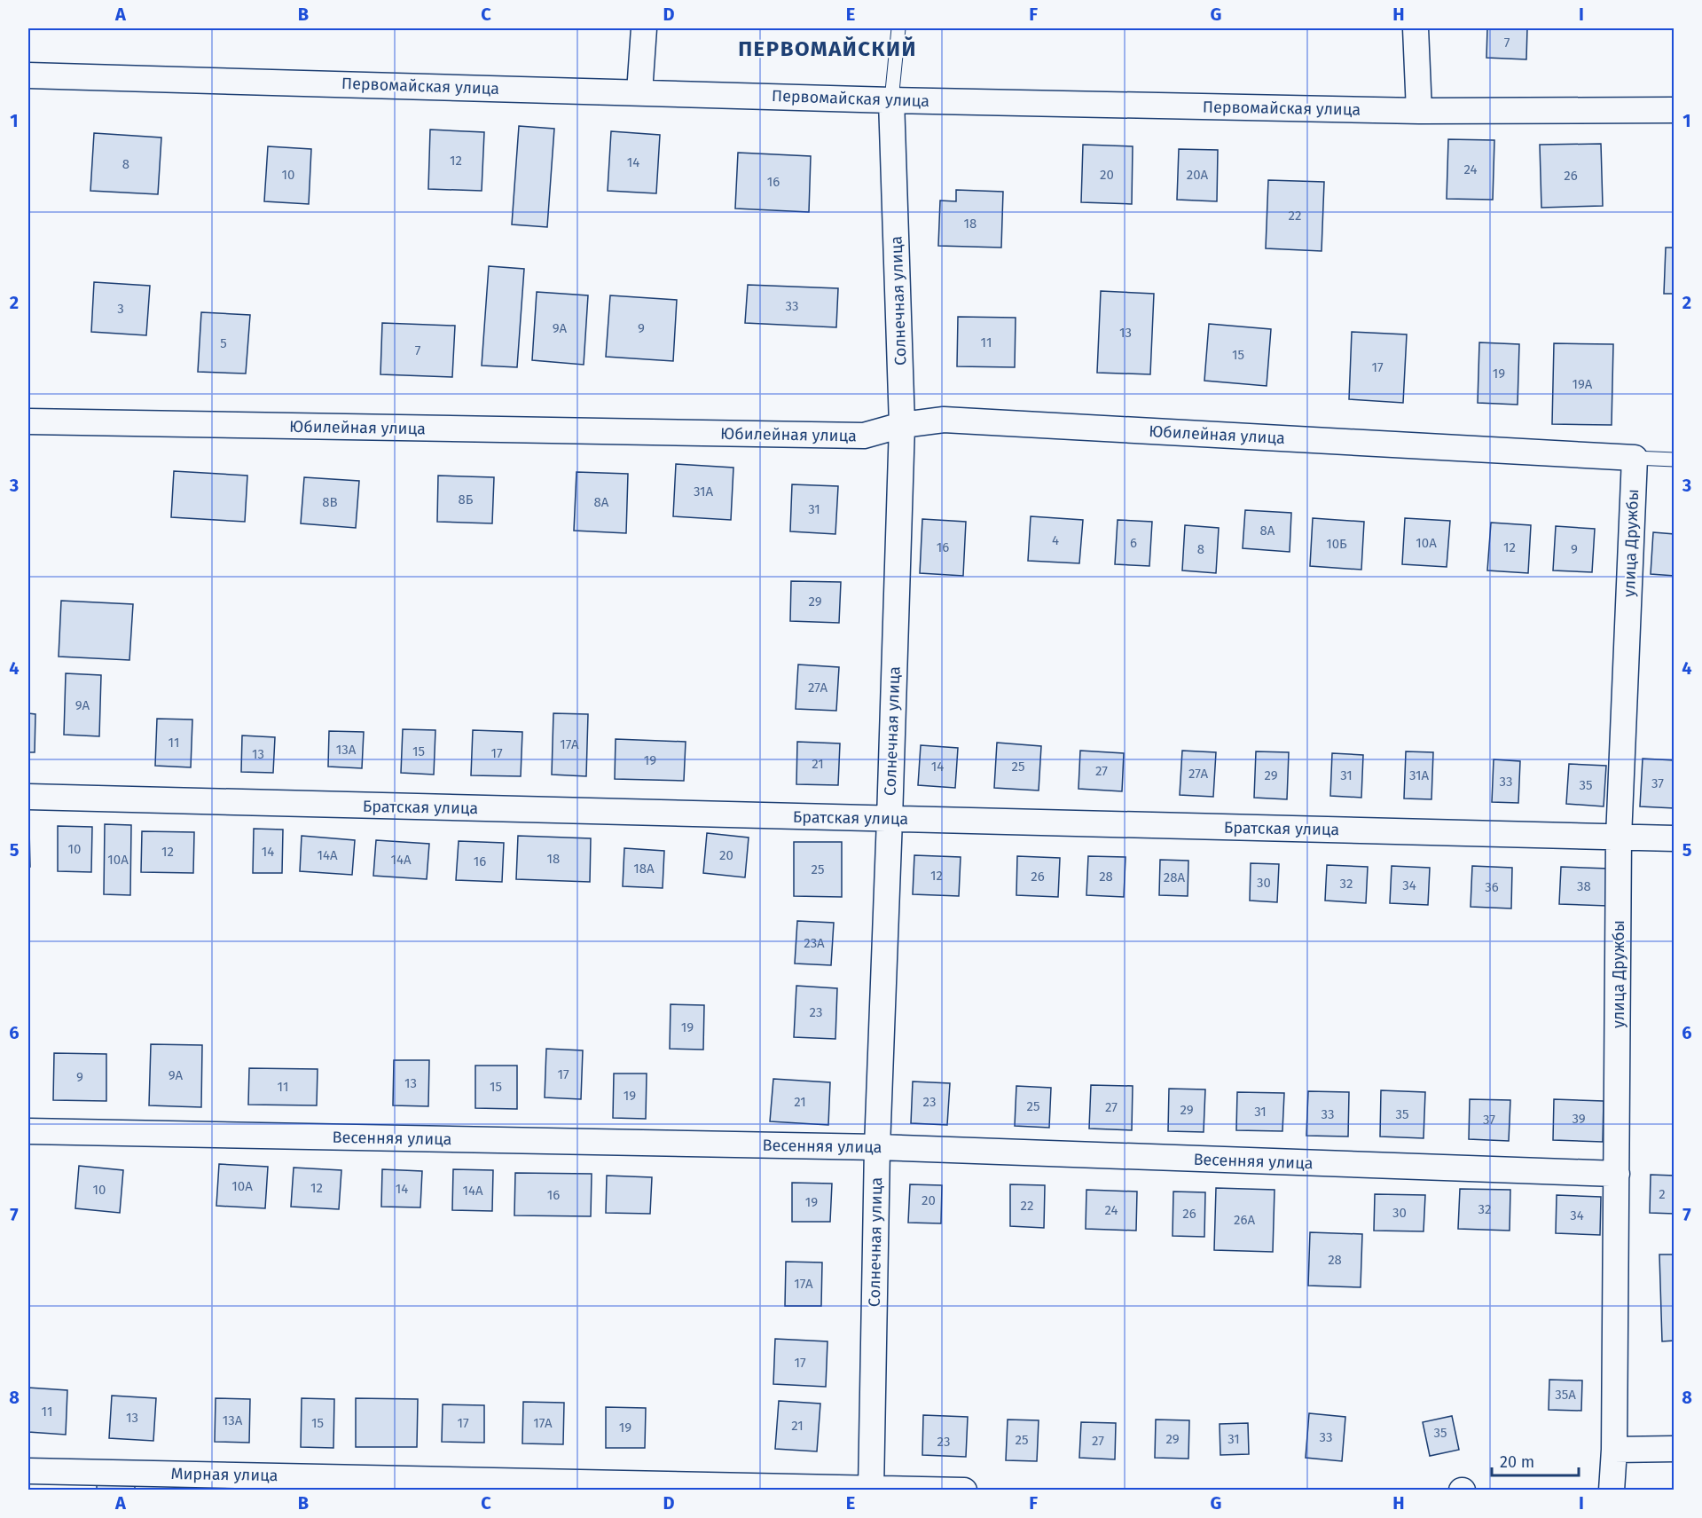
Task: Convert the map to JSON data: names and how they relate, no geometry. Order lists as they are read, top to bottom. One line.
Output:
{"streets":{"street":["Первомайская улица","Солнечная улица","Юбилейная улица","улица Дружбы","Братская улица","Весенняя улица","Мирная улица"]},"crossings":[["Первомайская улица","Солнечная улица"],["Солнечная улица","Юбилейная улица"],["Солнечная улица","Братская улица"],["Солнечная улица","Весенняя улица"],["Солнечная улица","Мирная улица"],["Юбилейная улица","улица Дружбы"],["улица Дружбы","Братская улица"],["улица Дружбы","Весенняя улица"]],"districts":["ПЕРВОМАЙСКИЙ"],"house_numbers":["7","12","14","8","24","10","20","20А","26","16","22","18","33","3","9А","9","13","11","5","7","15","17","19","19А","31А","8Б","8В","8А","31","8А","4","6","10А","10Б","16","12","8","9","29","27А","9А","11","17А","13А","15","17","13","19","21","14","25","27","27А","29","31","31А","33","37","35","10","12","14","14А","20","18","10А","14А","16","18А","25","12","26","28","28А","30","32","34","38","36","23А","23","19","17","9А","9","13","11","15","19","21","23","25","27","29","31","33","35","39","37","10А","12","14","10","14А","2","16","20","19","22","32","24","30","26","34","26А","28","17А","17","35А","11","13","13А","15","17","17А","21","19","35","33","29","31","25","27","23"],"scale_bar":"20 m","grid":{"columns":["A","B","C","D","E","F","G","H","I"],"rows":["1","2","3","4","5","6","7","8"]}}
